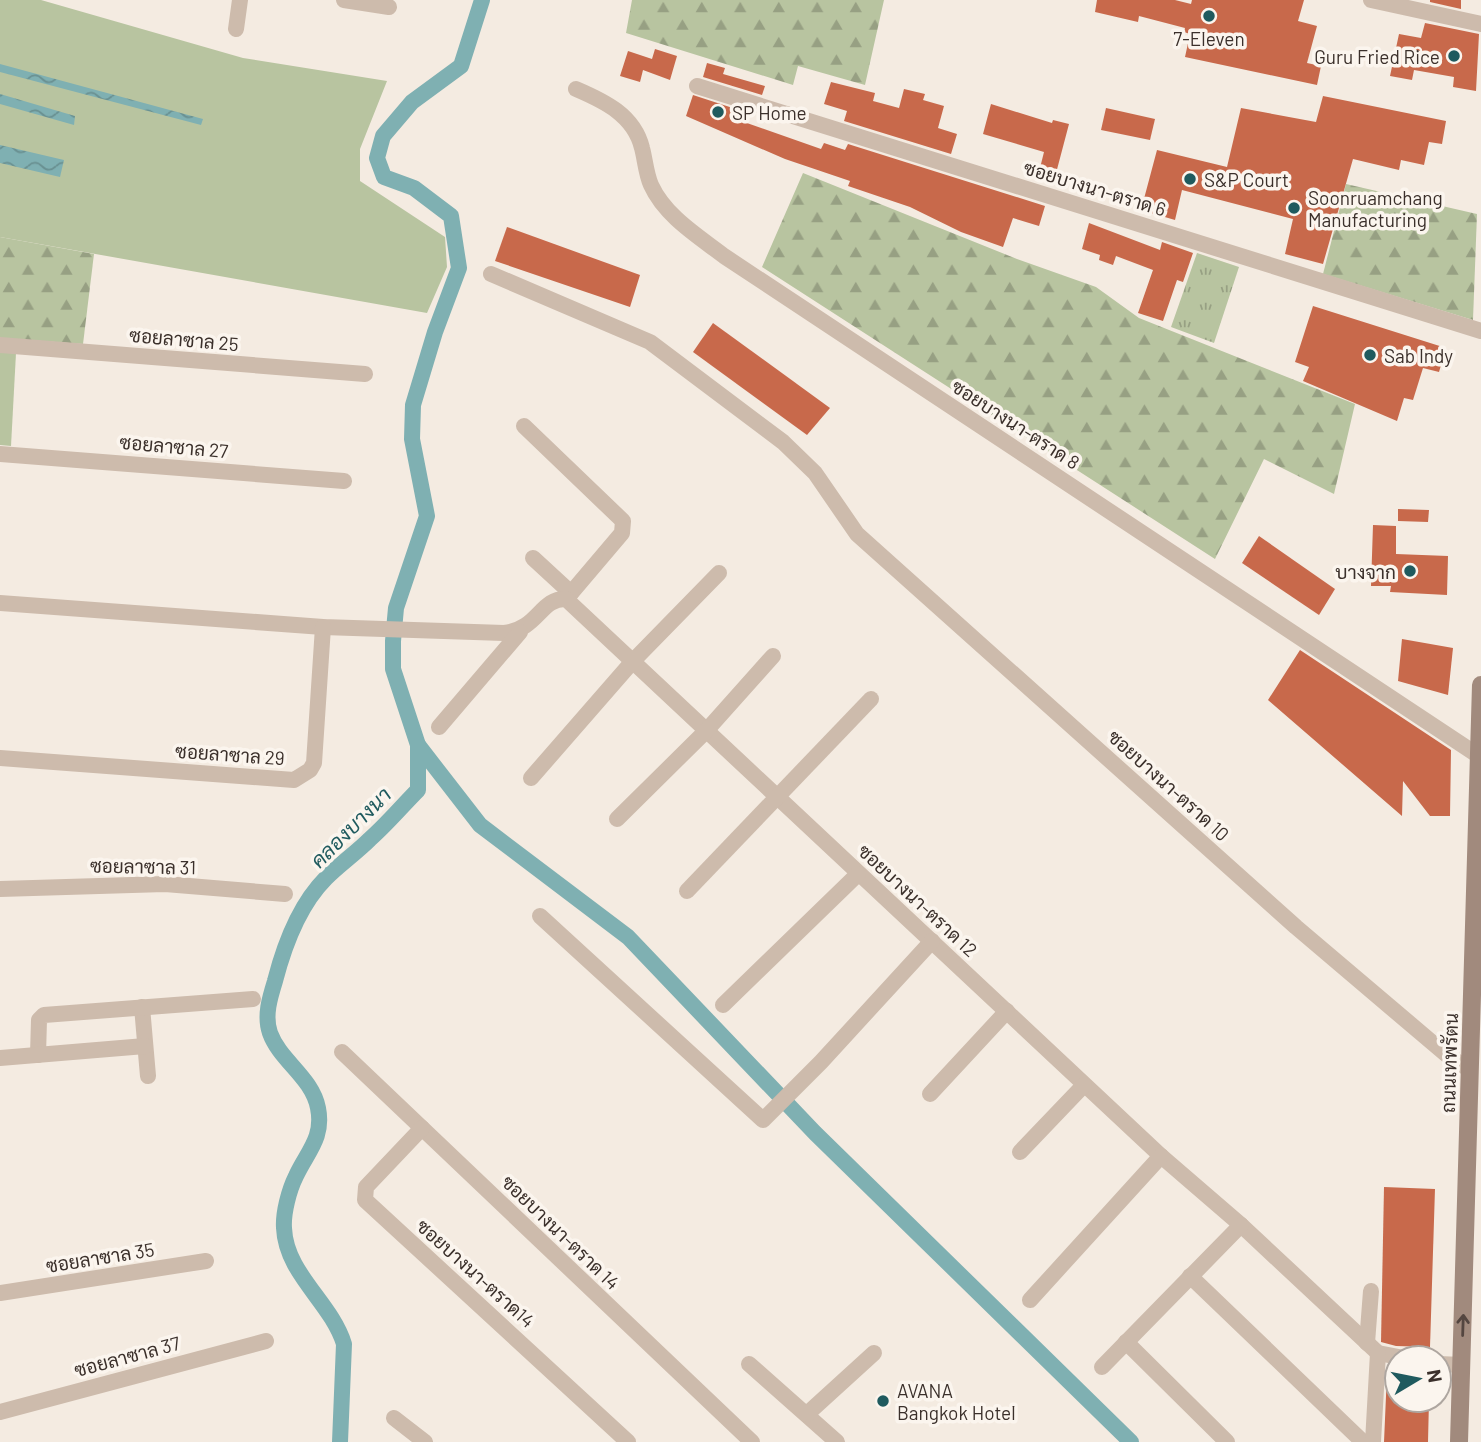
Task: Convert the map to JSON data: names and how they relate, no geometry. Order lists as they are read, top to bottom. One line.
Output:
{"streets":{"main road":["ถนนเทพรัตน"],"street":["ซอยบางนา-ตราด 6","ซอยลาซาล 25","ซอยบางนา-ตราด 8","ซอยลาซาล 27","ซอยลาซาล 29","ซอยบางนา-ตราด 10","ซอยลาซาล 31","ซอยบางนา-ตราด 12","ซอยบางนา-ตราด 14","ซอยลาซาล 35","ซอยบางนา-ตราด14","ซอยลาซาล 37"]},"crossings":[["ซอยบางนา-ตราด 8","ถนนเทพรัตน"],["ซอยบางนา-ตราด 10","ถนนเทพรัตน"],["ซอยบางนา-ตราด 14","ซอยบางนา-ตราด14"]],"one_way":["ถนนเทพรัตน"],"water":["คลองบางนา"],"places":["7-Eleven","Guru Fried Rice","SP Home","S&P Court","Soonruamchang Manufacturing","Sab Indy","บางจาก","AVANA Bangkok Hotel"],"north":"right"}
